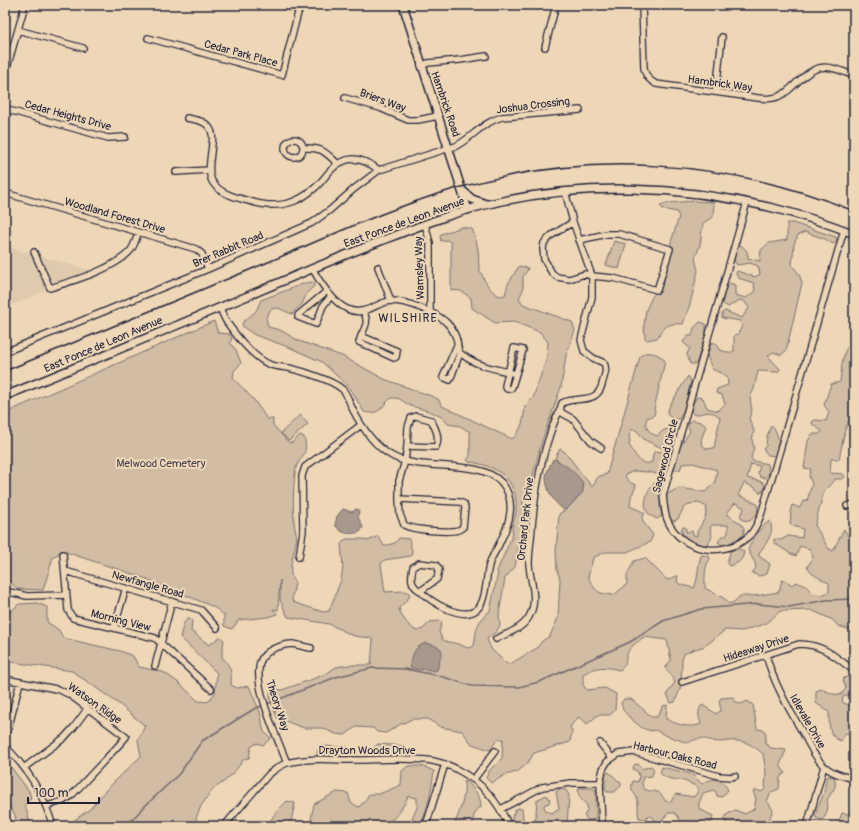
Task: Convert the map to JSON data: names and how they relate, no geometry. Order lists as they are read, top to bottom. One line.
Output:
{"streets":{"main road":["Hambrick Road","East Ponce de Leon Avenue"],"street":["Cedar Park Place","Hambrick Way","Briers Way","Joshua Crossing","Cedar Heights Drive","Woodland Forest Drive","Brer Rabbit Road","Wamsley Way","Sagewood Circle","Orchard Park Drive","Newfangle Road","Morning View","Hideaway Drive","Watson Ridge","Theory Way","Idlevale Drive","Drayton Woods Drive","Harbour Oaks Road"]},"crossings":[["Briers Way","Hambrick Road"],["Hambrick Road","Joshua Crossing"],["Hambrick Road","East Ponce de Leon Avenue"],["Hambrick Road","Brer Rabbit Road"],["Joshua Crossing","Brer Rabbit Road"],["Woodland Forest Drive","Brer Rabbit Road"],["East Ponce de Leon Avenue","Wamsley Way"],["East Ponce de Leon Avenue","Sagewood Circle"],["Newfangle Road","Morning View"],["Hideaway Drive","Idlevale Drive"],["Theory Way","Drayton Woods Drive"]],"districts":["WILSHIRE"],"parks":["Melwood Cemetery"],"scale_bar":"100 m"}
